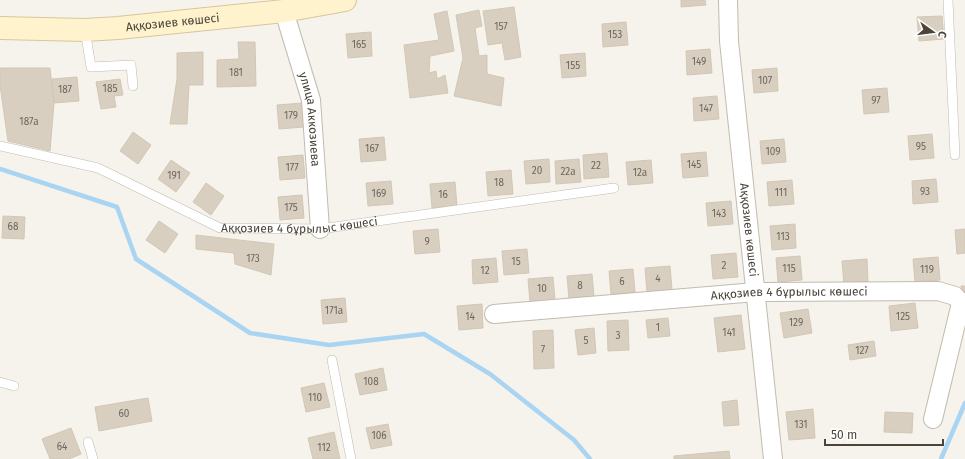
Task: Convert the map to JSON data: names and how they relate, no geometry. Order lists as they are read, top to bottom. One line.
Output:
{"streets":{"main road":["Аққозиев көшесі"],"street":["улица Аккозиева","Аққозиев 4 бұрылыс көшесі"]},"crossings":[["Аққозиев көшесі","улица Аккозиева"],["Аққозиев көшесі","Аққозиев 4 бұрылыс көшесі"],["улица Аккозиева","Аққозиев 4 бұрылыс көшесі"]],"house_numbers":["157","153","165","149","155","181","107","185","187","97","147","179","187а","95","167","109","145","22","177","20","22а","12а","191","18","93","111","169","16","175","143","68","113","9","173","15","2","115","119","12","4","6","8","10","171а","14","125","129","1","141","3","5","7","127","108","110","60","131","106","64","112"],"scale_bar":"50 m","north":"right"}
